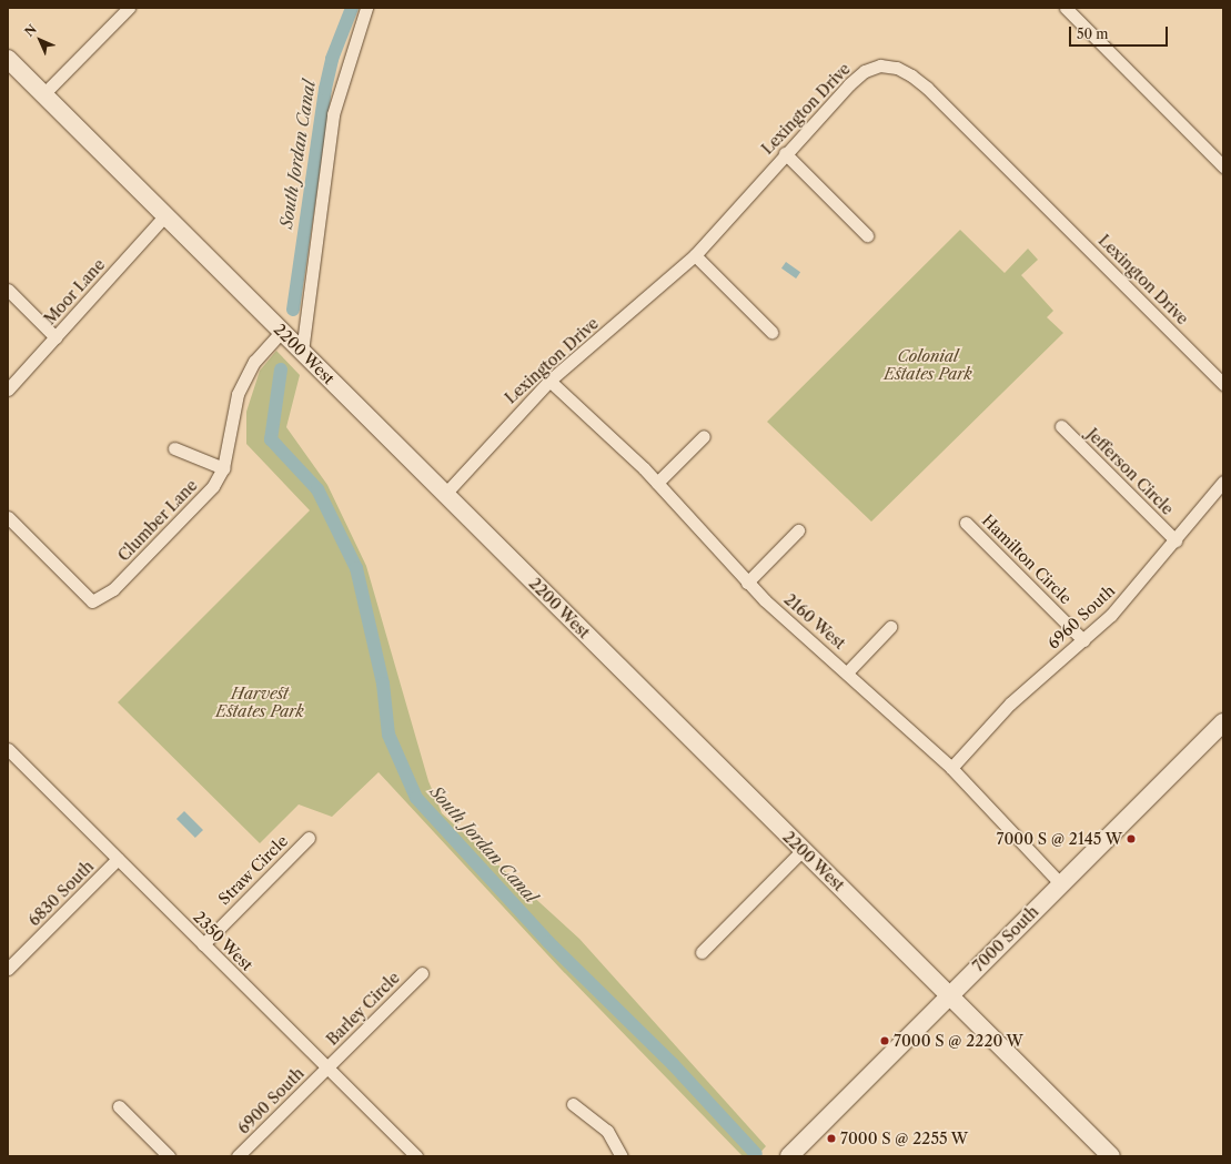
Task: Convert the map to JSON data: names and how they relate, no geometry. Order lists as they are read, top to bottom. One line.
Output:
{"streets":{"street":["Lexington Drive","Moor Lane","2200 West","Jefferson Circle","Clumber Lane","Hamilton Circle","6960 South","2160 West","Straw Circle","6830 South","7000 South","2350 West","Barley Circle","6900 South"]},"crossings":[["Lexington Drive","2200 West"],["Lexington Drive","2160 West"],["Moor Lane","2200 West"],["2200 West","Clumber Lane"],["2200 West","7000 South"],["Jefferson Circle","6960 South"],["Hamilton Circle","6960 South"],["6960 South","2160 West"],["2160 West","7000 South"],["Straw Circle","2350 West"],["6830 South","2350 West"],["2350 West","Barley Circle"],["2350 West","6900 South"],["Barley Circle","6900 South"]],"water":["South Jordan Canal"],"parks":["Colonial Estates Park","Harvest Estates Park"],"places":["7000 S @ 2145 W","7000 S @ 2220 W","7000 S @ 2255 W"],"scale_bar":"50 m","north":"top left"}
